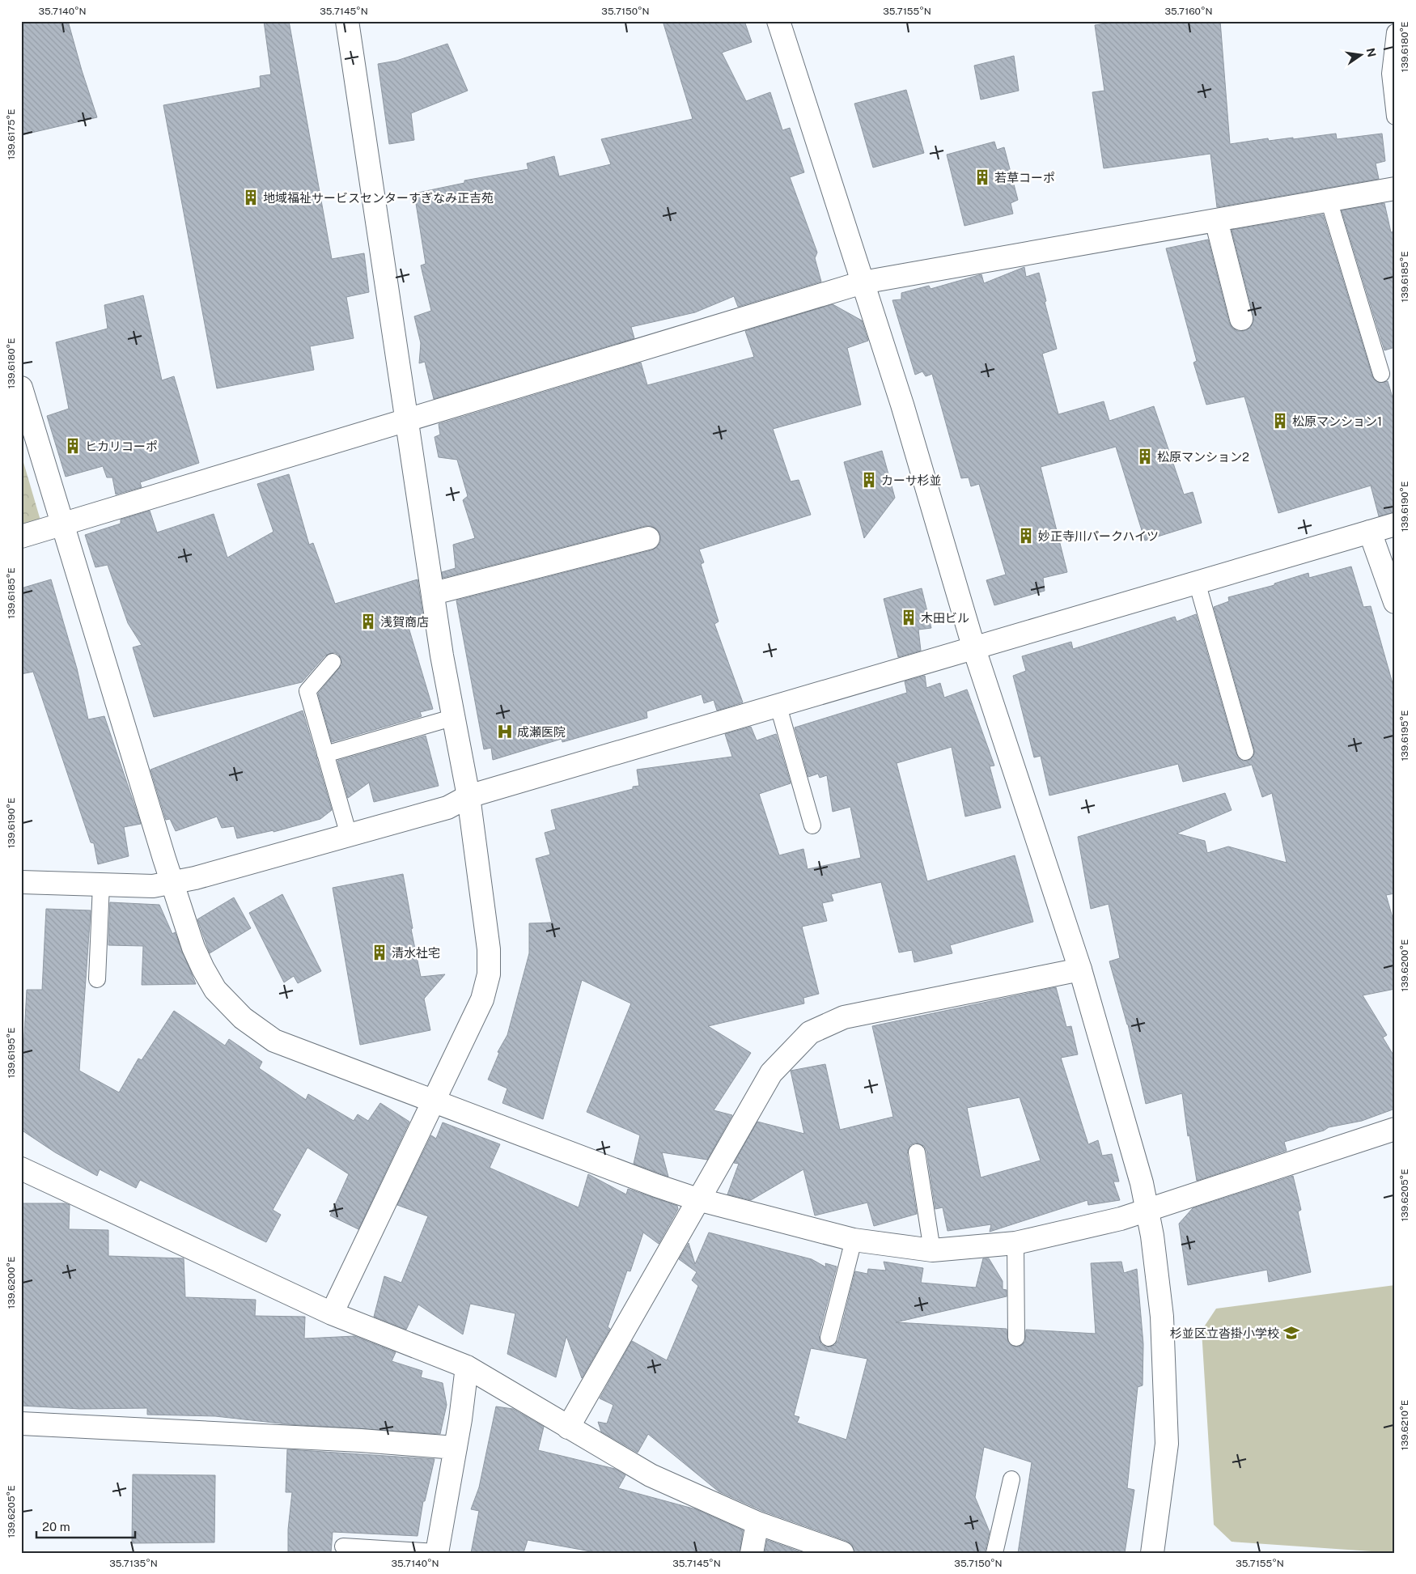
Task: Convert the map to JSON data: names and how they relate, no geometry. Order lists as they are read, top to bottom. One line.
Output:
{"places":{"building":["若草コーポ","地域福祉サービスセンターすぎなみ正吉苑","松原マンション1","ヒカリコーポ","松原マンション2","カーサ杉並","妙正寺川パークハイツ","木田ビル","浅賀商店","清水社宅"],"hospital":["成瀬医院"],"school or university":["杉並区立沓掛小学校"]},"scale_bar":"20 m","north":"right","coordinates":["35.7140°N","35.7145°N","35.7150°N","35.7155°N","35.7160°N","139.6180°E","139.6175°E","139.6185°E","139.6190°E","139.6195°E","139.6200°E","139.6205°E","139.6210°E","35.7135°N"]}
